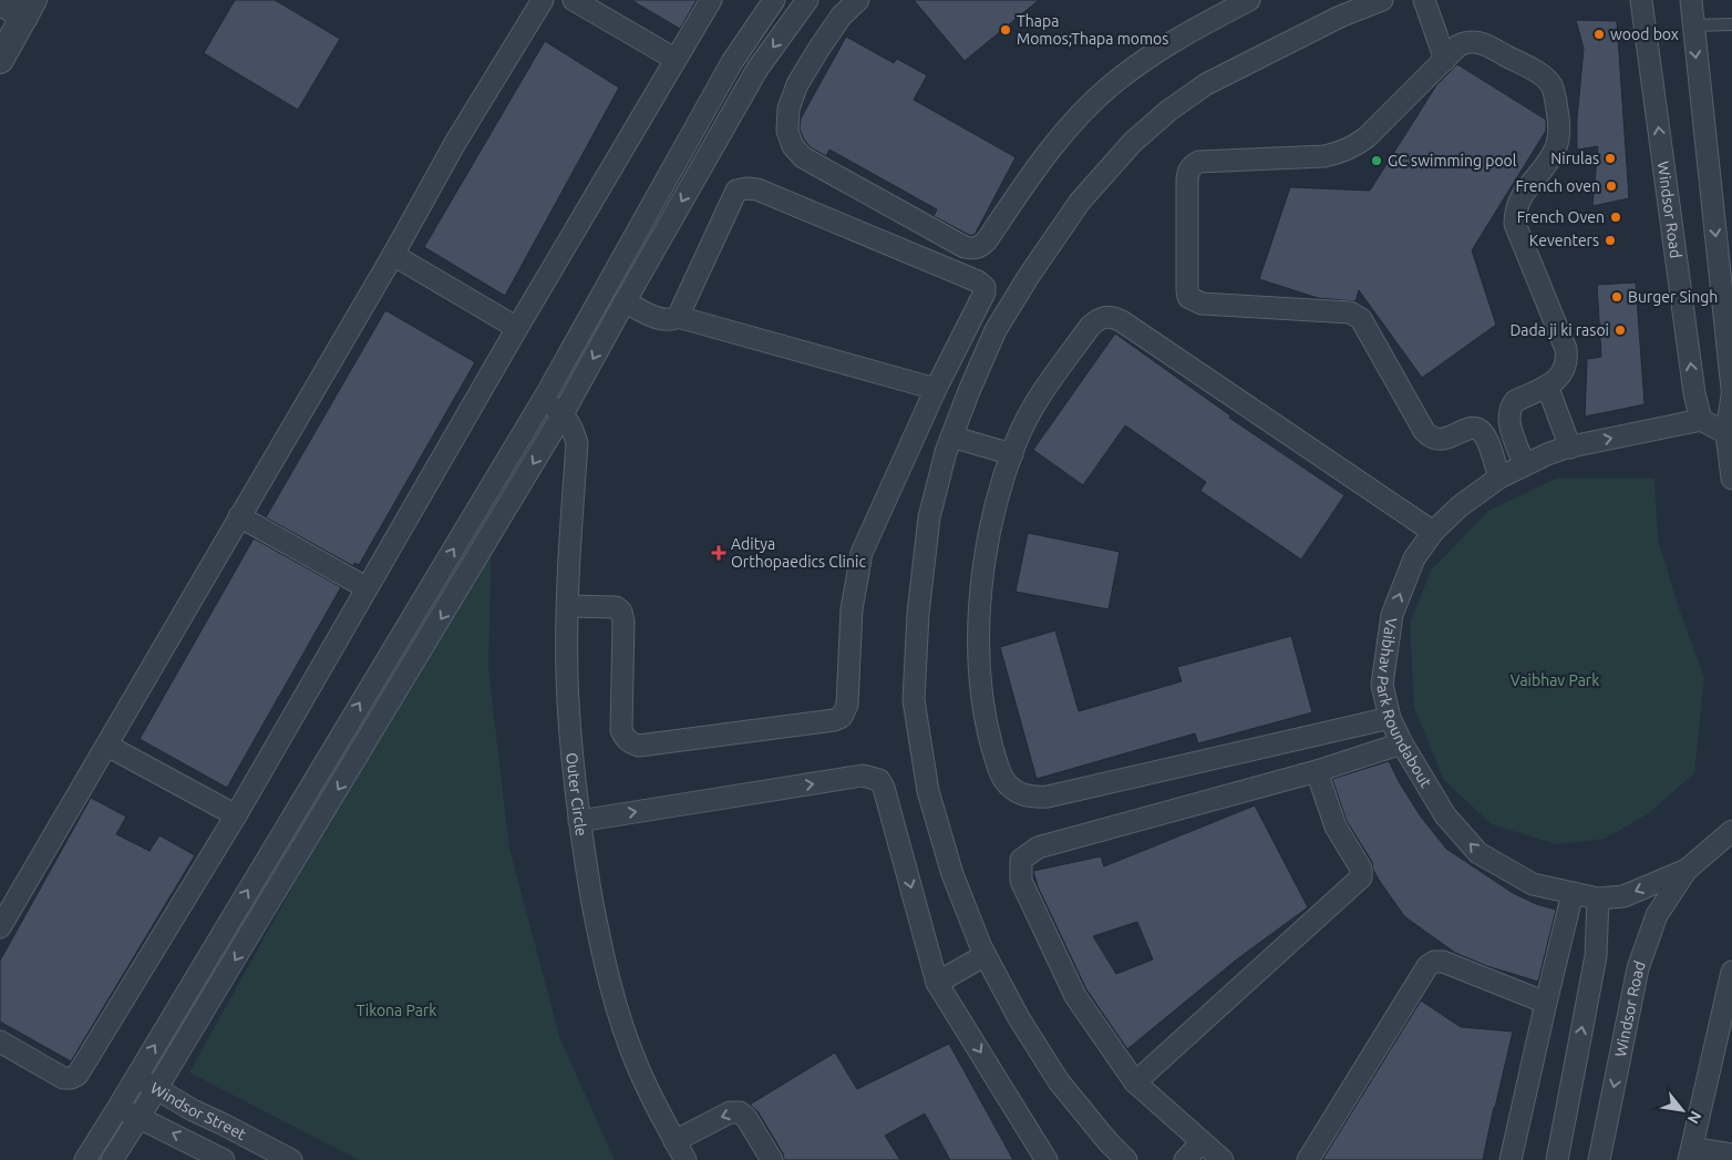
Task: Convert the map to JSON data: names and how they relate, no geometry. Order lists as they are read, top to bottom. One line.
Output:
{"streets":{"street":["Windsor Road","Vaibhav Park Roundabout","Outer Circle","Windsor Street"]},"crossings":[["Windsor Road","Vaibhav Park Roundabout"]],"parks":["Vaibhav Park","Tikona Park"],"places":{"other":["Thapa Momos;Thapa momos","wood box","Nirulas","GC swimming pool","French oven","French Oven","Keventers","Burger Singh","Dada ji ki rasoi"],"health":["Aditya Orthopaedics Clinic"]},"north":"bottom right"}
